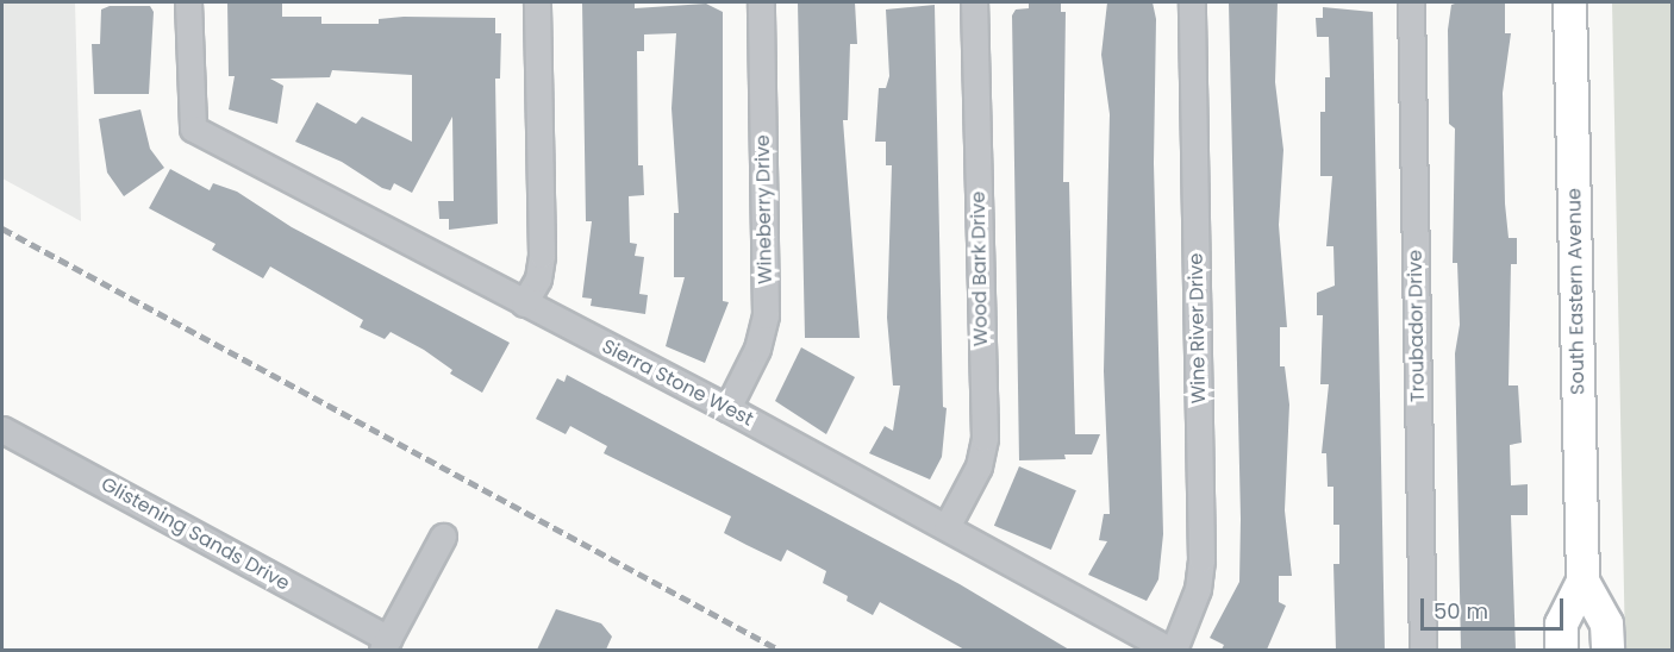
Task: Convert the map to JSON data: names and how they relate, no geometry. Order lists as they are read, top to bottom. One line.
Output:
{"streets":{"main road":["South Eastern Avenue"],"street":["Wineberry Drive","Wood Bark Drive","Troubador Drive","Wine River Drive","Sierra Stone West","Glistening Sands Drive"]},"crossings":[["Wineberry Drive","Sierra Stone West"],["Wood Bark Drive","Sierra Stone West"],["Wine River Drive","Sierra Stone West"]],"scale_bar":"50 m"}
